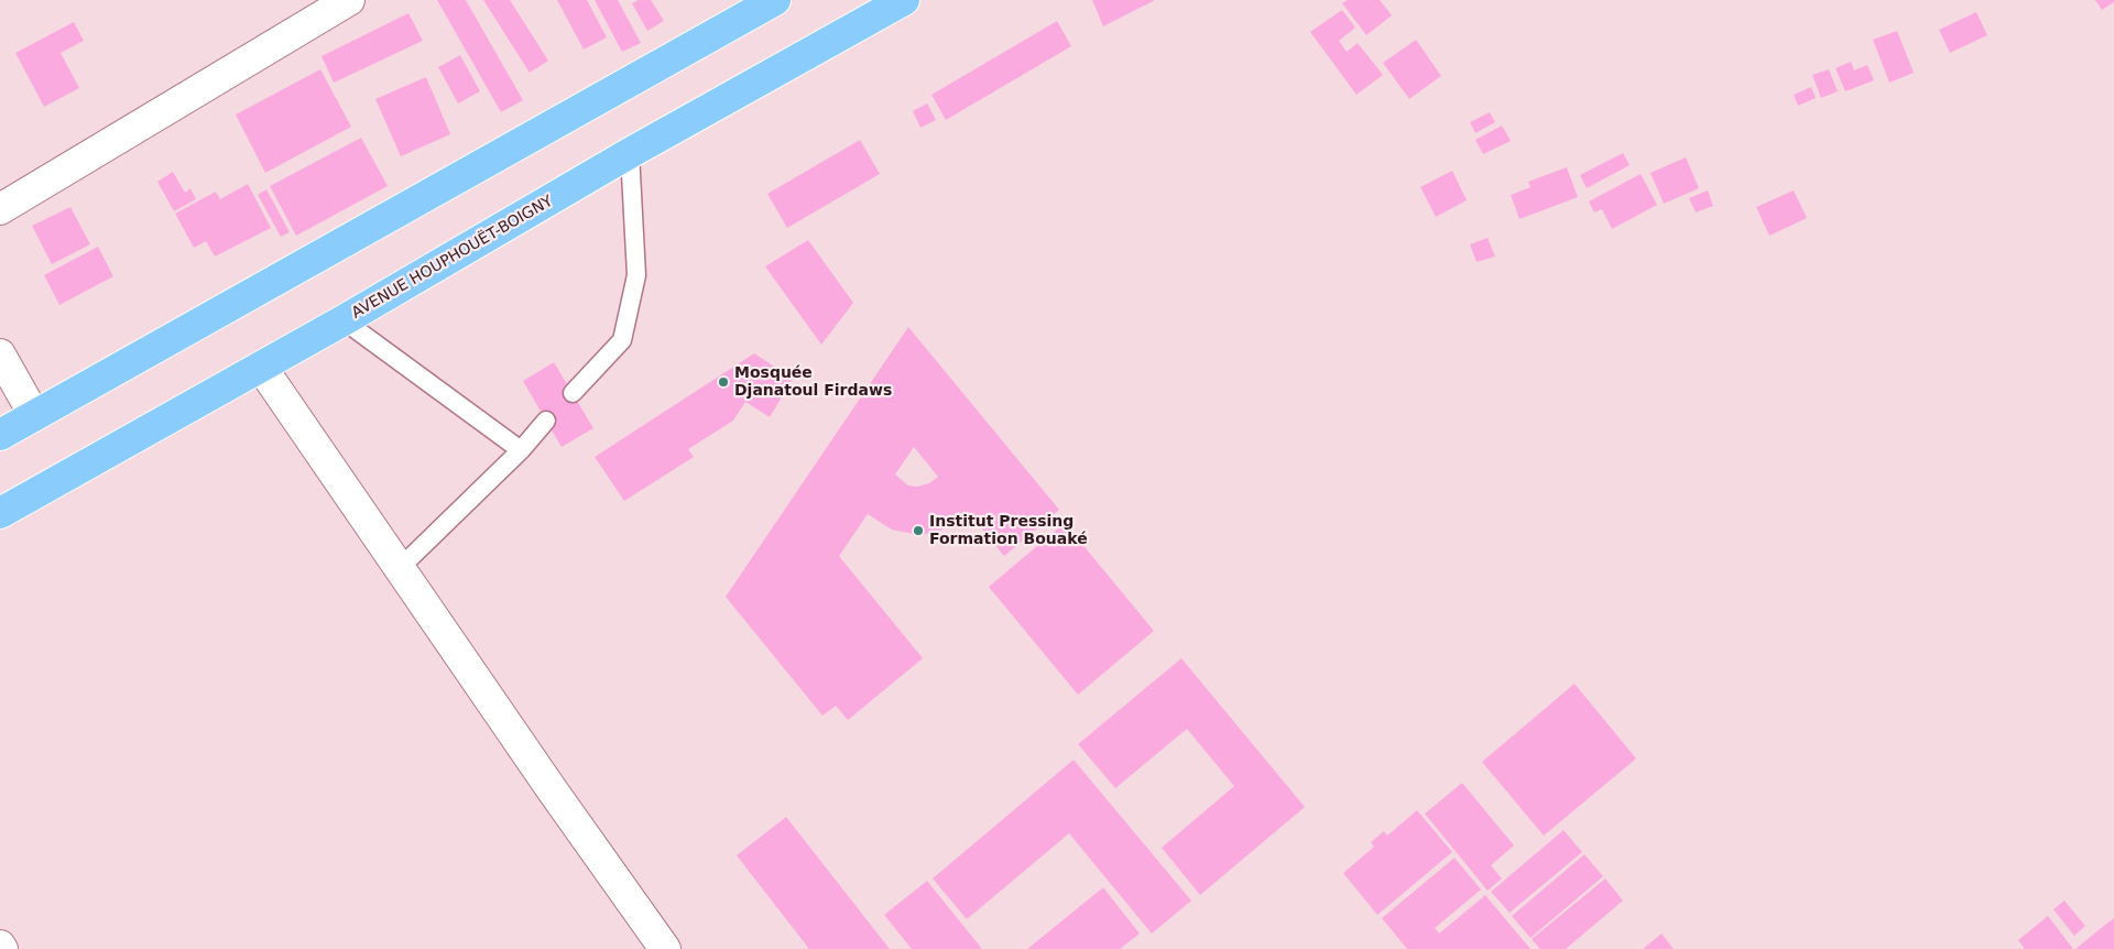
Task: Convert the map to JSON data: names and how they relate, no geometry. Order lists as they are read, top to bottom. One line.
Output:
{"streets":{"highway":["AVENUE HOUPHOUËT-BOIGNY"]},"places":["Mosquée Djanatoul Firdaws","Institut Pressing Formation Bouaké"]}
